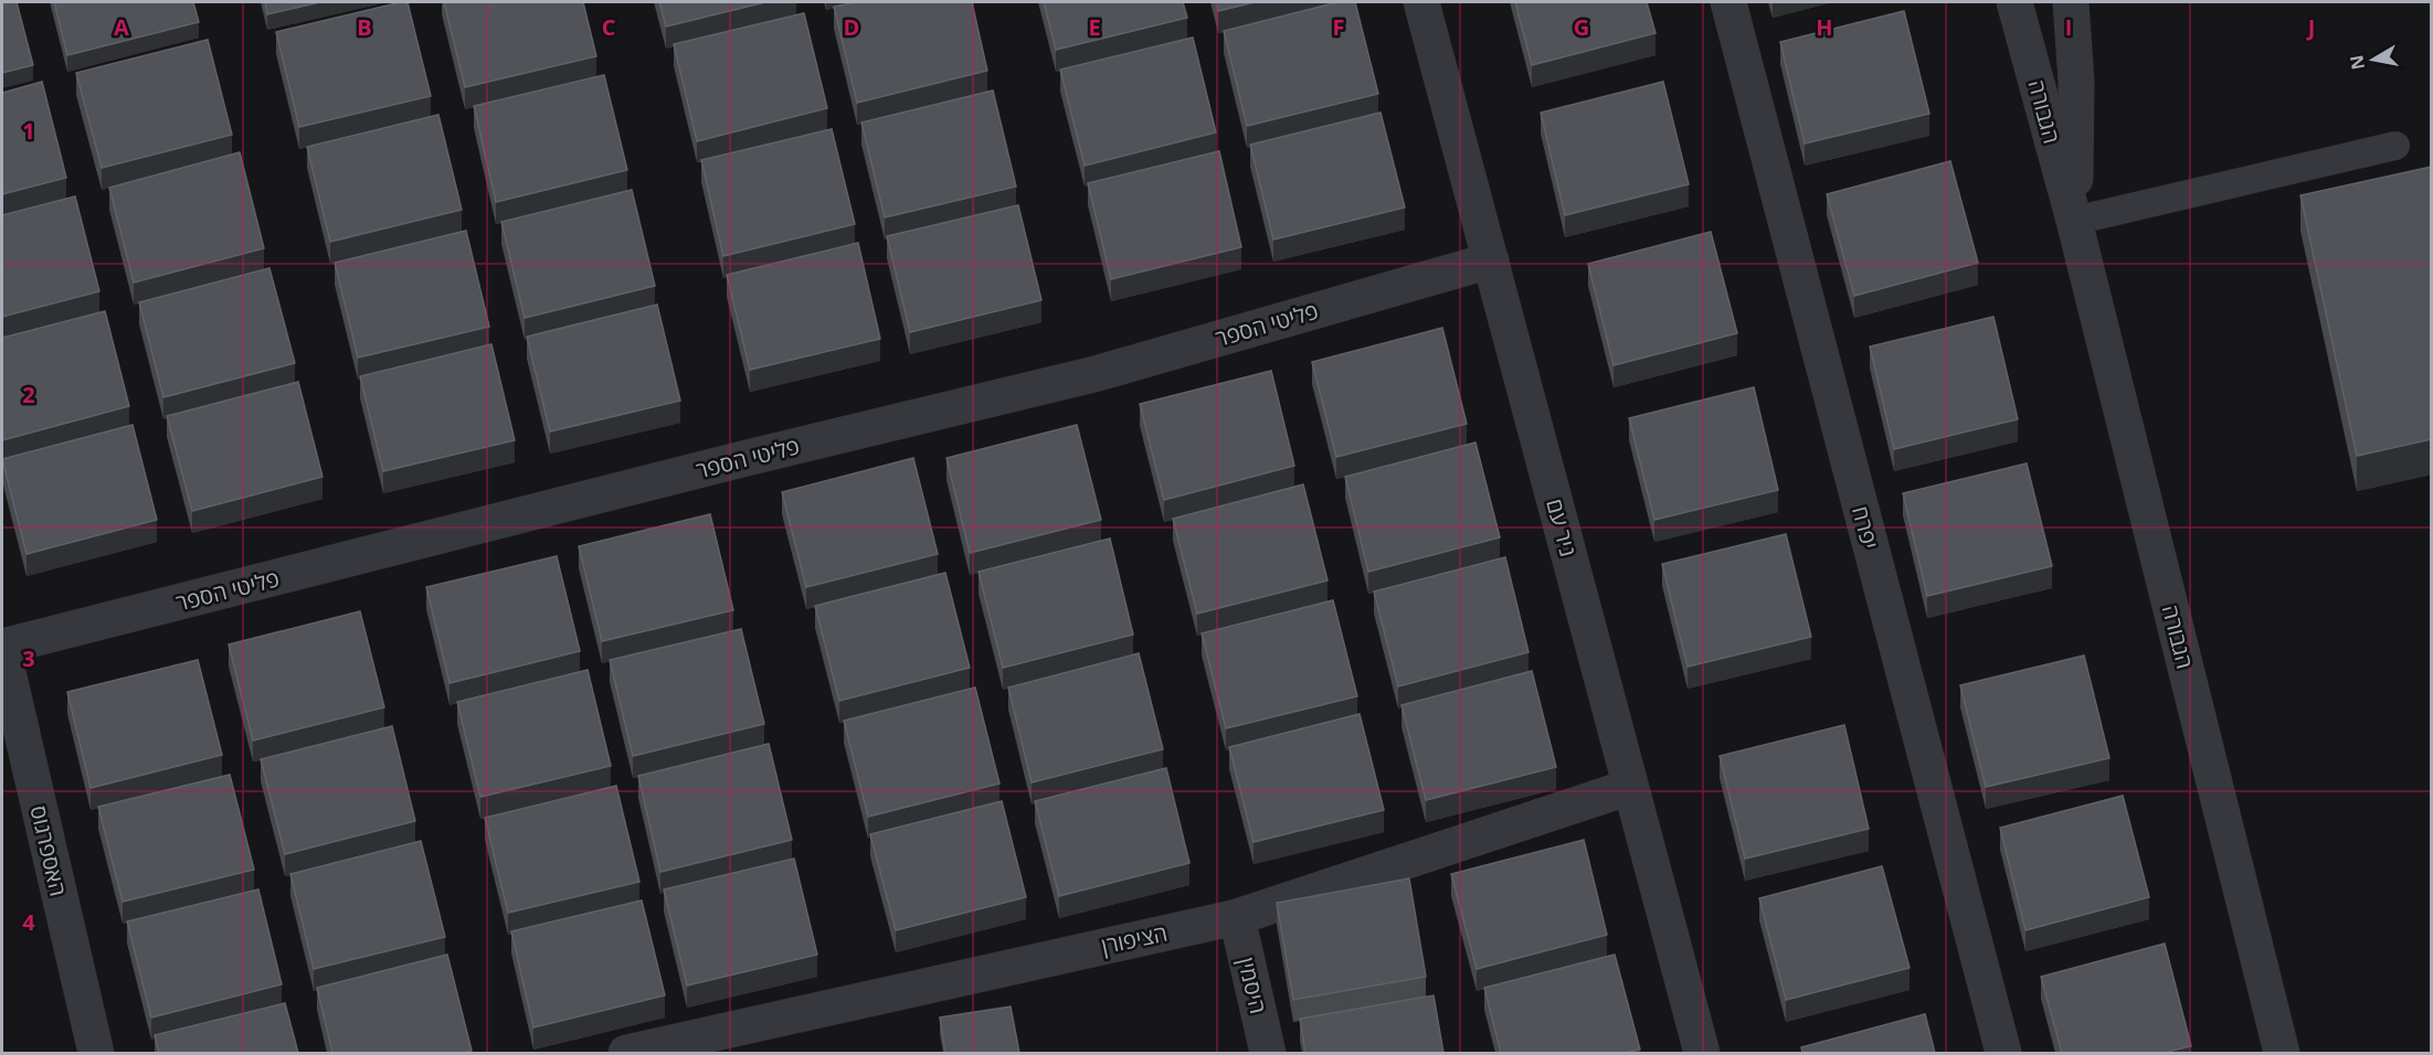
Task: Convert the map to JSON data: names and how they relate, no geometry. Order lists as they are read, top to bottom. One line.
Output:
{"streets":{"street":["הגבורה","פליטי הספר","ניר עם","יפרח","האספרגוס","הציפורן","היסמין"]},"crossings":[["פליטי הספר","ניר עם"],["פליטי הספר","האספרגוס"],["ניר עם","הציפורן"],["הציפורן","היסמין"]],"north":"left","grid":{"columns":["A","B","C","D","E","F","G","H","I","J"],"rows":["1","2","3","4"]}}
